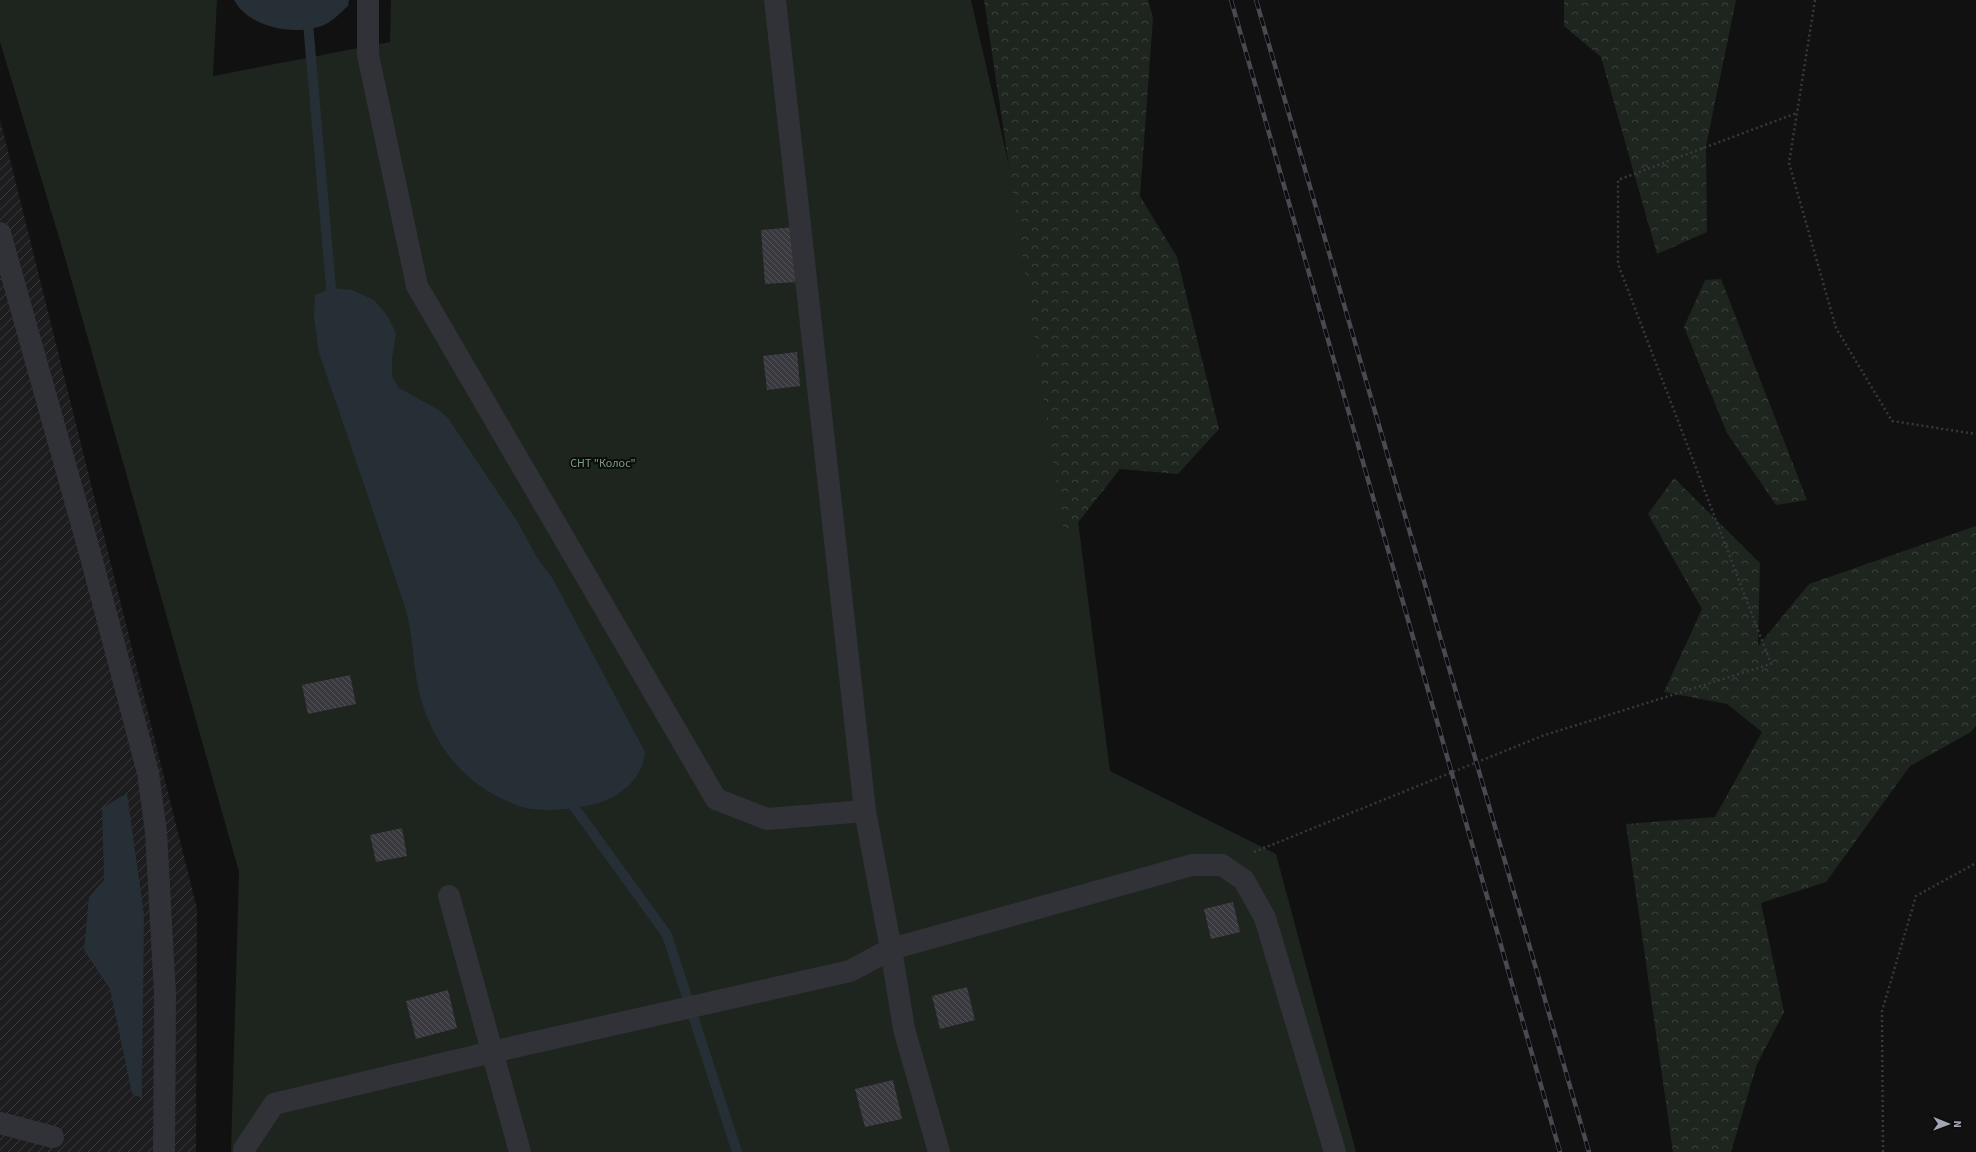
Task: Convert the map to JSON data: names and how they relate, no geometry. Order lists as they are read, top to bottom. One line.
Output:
{"parks":["СНТ \"Колос\""],"north":"right"}
